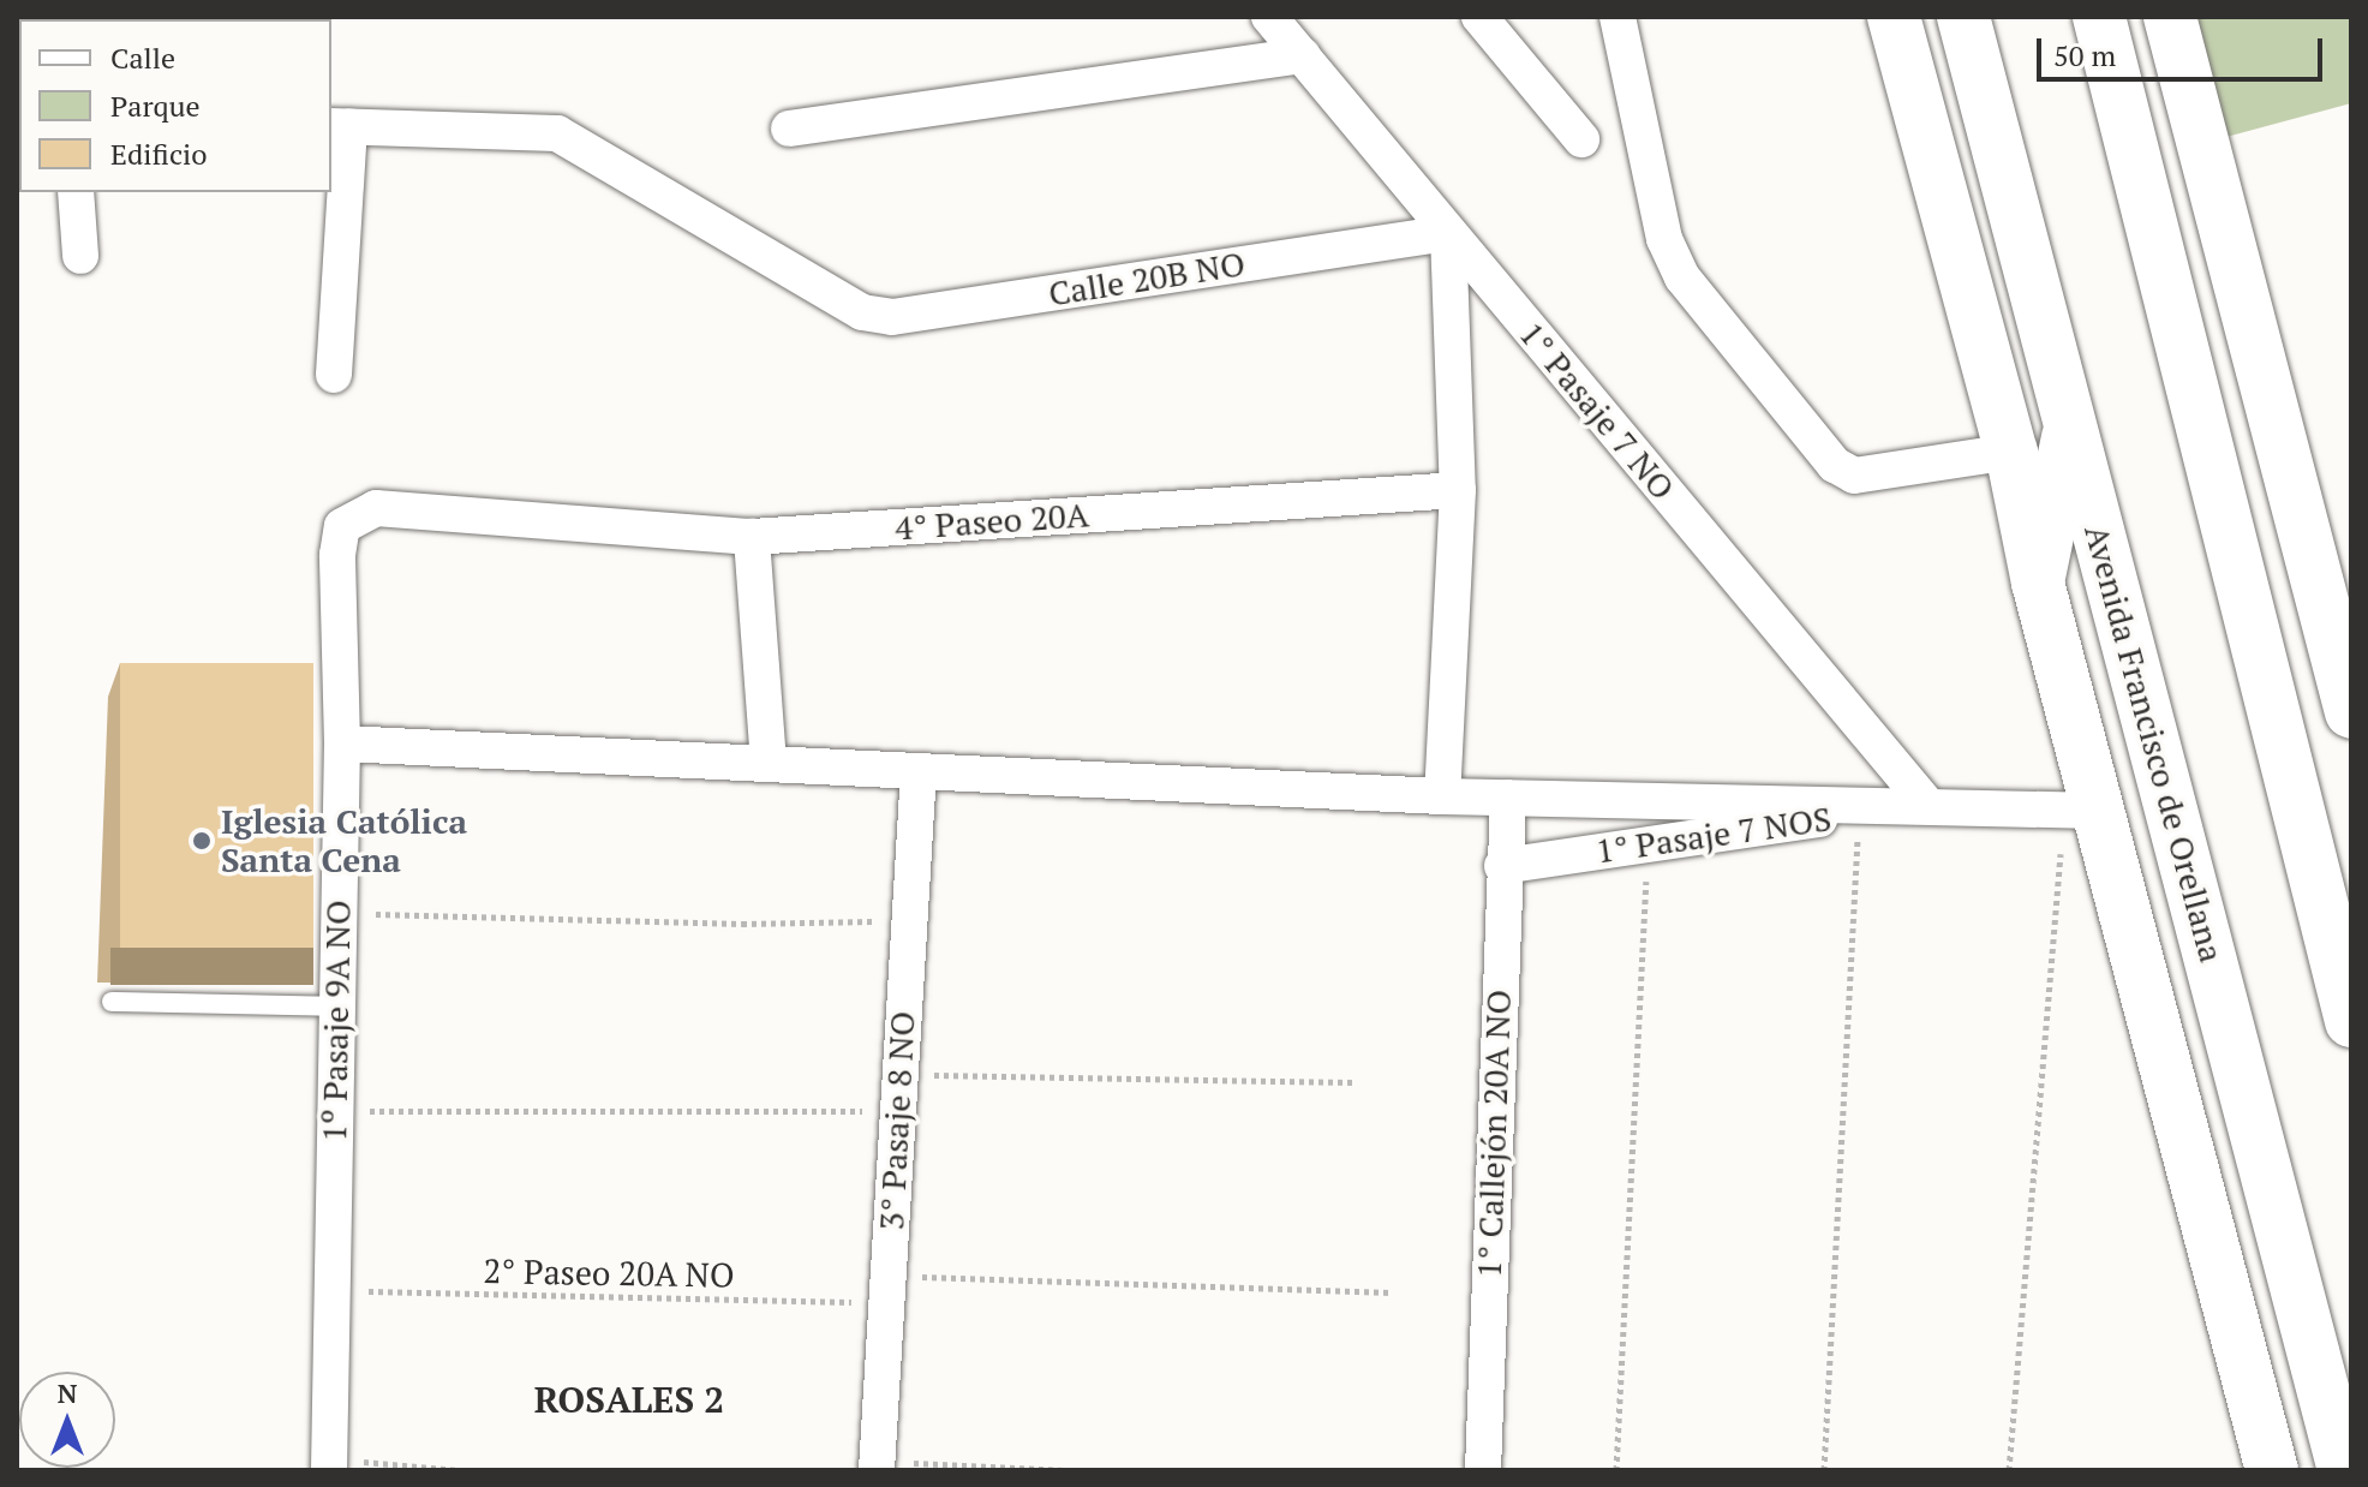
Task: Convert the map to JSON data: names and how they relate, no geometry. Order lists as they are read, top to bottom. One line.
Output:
{"streets":{"main road":["Avenida Francisco de Orellana"],"street":["Calle 20B NO","1° Pasaje 7 NO","4° Paseo 20A","1° Pasaje 7 NOS","1º Pasaje 9A NO","3° Pasaje 8 NO","1° Callejón 20A NO"],"path":["2° Paseo 20A NO"]},"crossings":[["Calle 20B NO","1° Pasaje 7 NO"],["1° Pasaje 7 NO","1° Pasaje 7 NOS"],["4° Paseo 20A","1º Pasaje 9A NO"],["1° Pasaje 7 NOS","1° Callejón 20A NO"],["1º Pasaje 9A NO","2° Paseo 20A NO"],["3° Pasaje 8 NO","2° Paseo 20A NO"]],"districts":["ROSALES 2"],"places":["Iglesia Católica Santa Cena"],"legend":["Calle","Parque","Edificio"],"scale_bar":"50 m","north":"top"}
